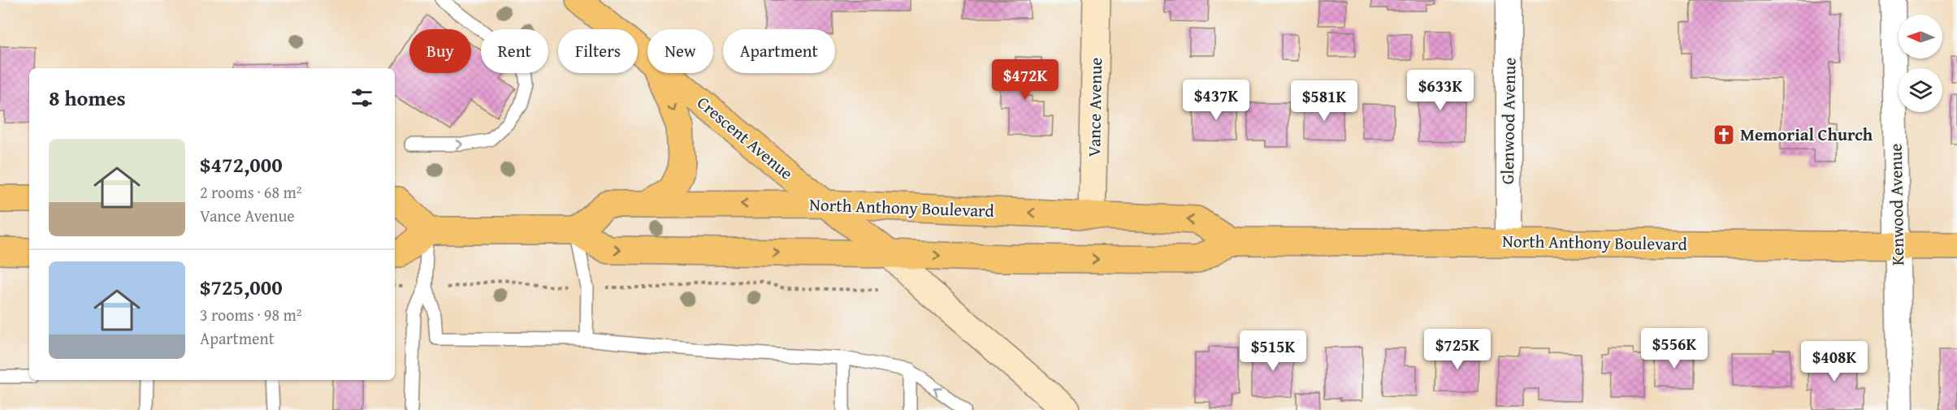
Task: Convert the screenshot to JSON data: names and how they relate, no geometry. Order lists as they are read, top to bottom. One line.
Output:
{"streets":{"main road":["Vance Avenue","Crescent Avenue","North Anthony Boulevard"],"street":["Glenwood Avenue","Kenwood Avenue"]},"crossings":[["Vance Avenue","North Anthony Boulevard"],["Glenwood Avenue","North Anthony Boulevard"],["Crescent Avenue","North Anthony Boulevard"],["Kenwood Avenue","North Anthony Boulevard"]],"places":{"church":["Memorial Church"]},"north":"left","page":{"chip":["Buy","Rent","Filters","New","Apartment"],"price":["$472K","$633K","$437K","$581K","$556K","$725K","$515K","$408K"],"heading":"8 homes","list":[{"name":"$472,000","note":"2 rooms · 68 m² · Vance Avenue"},{"name":"$725,000","note":"3 rooms · 98 m² · Apartment"}]}}
